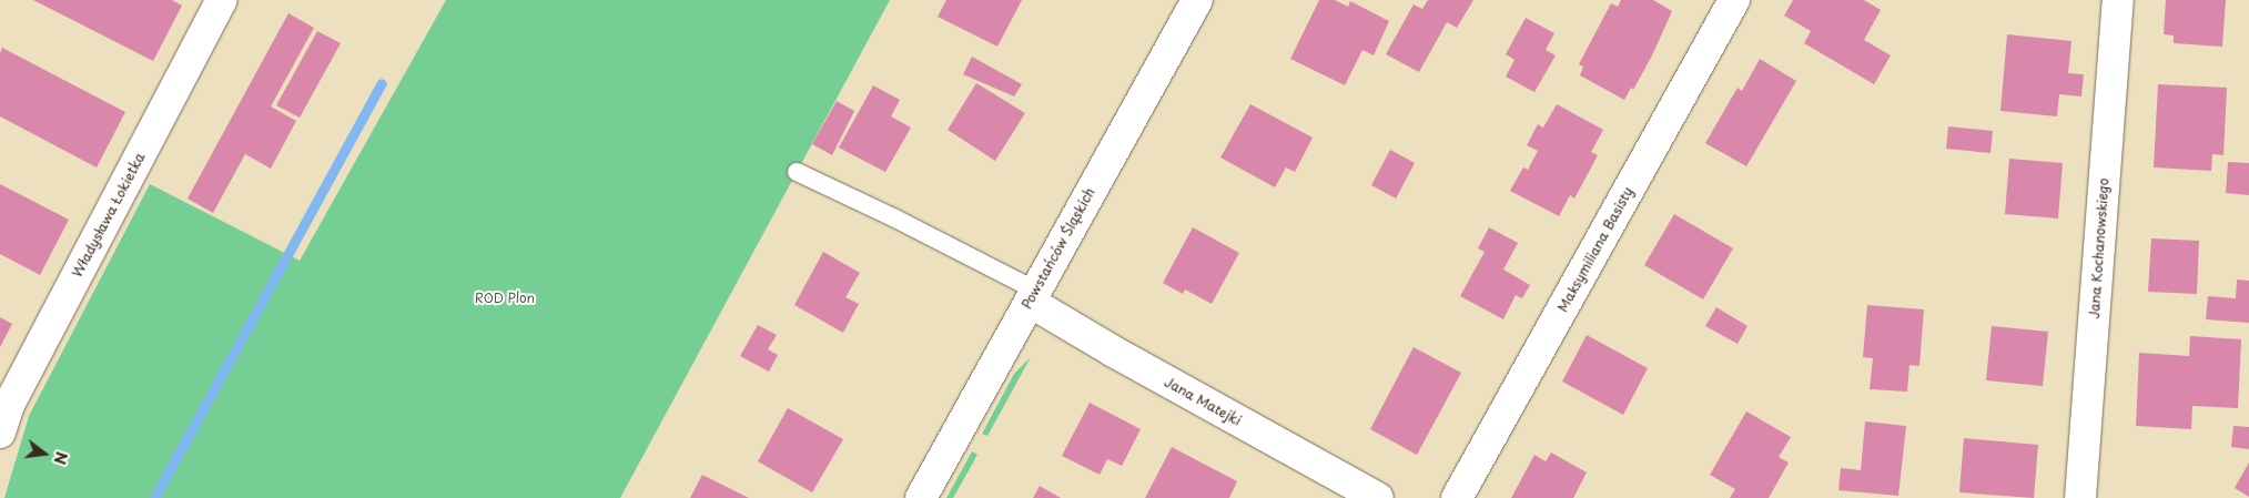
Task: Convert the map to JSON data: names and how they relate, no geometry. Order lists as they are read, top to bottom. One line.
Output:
{"streets":{"street":["Władysława Łokietka","Powstańców Śląskich","Jana Kochanowskiego","Maksymiliana Basisty","Jana Matejki"]},"crossings":[["Powstańców Śląskich","Jana Matejki"]],"parks":["ROD Plon"],"north":"right"}
